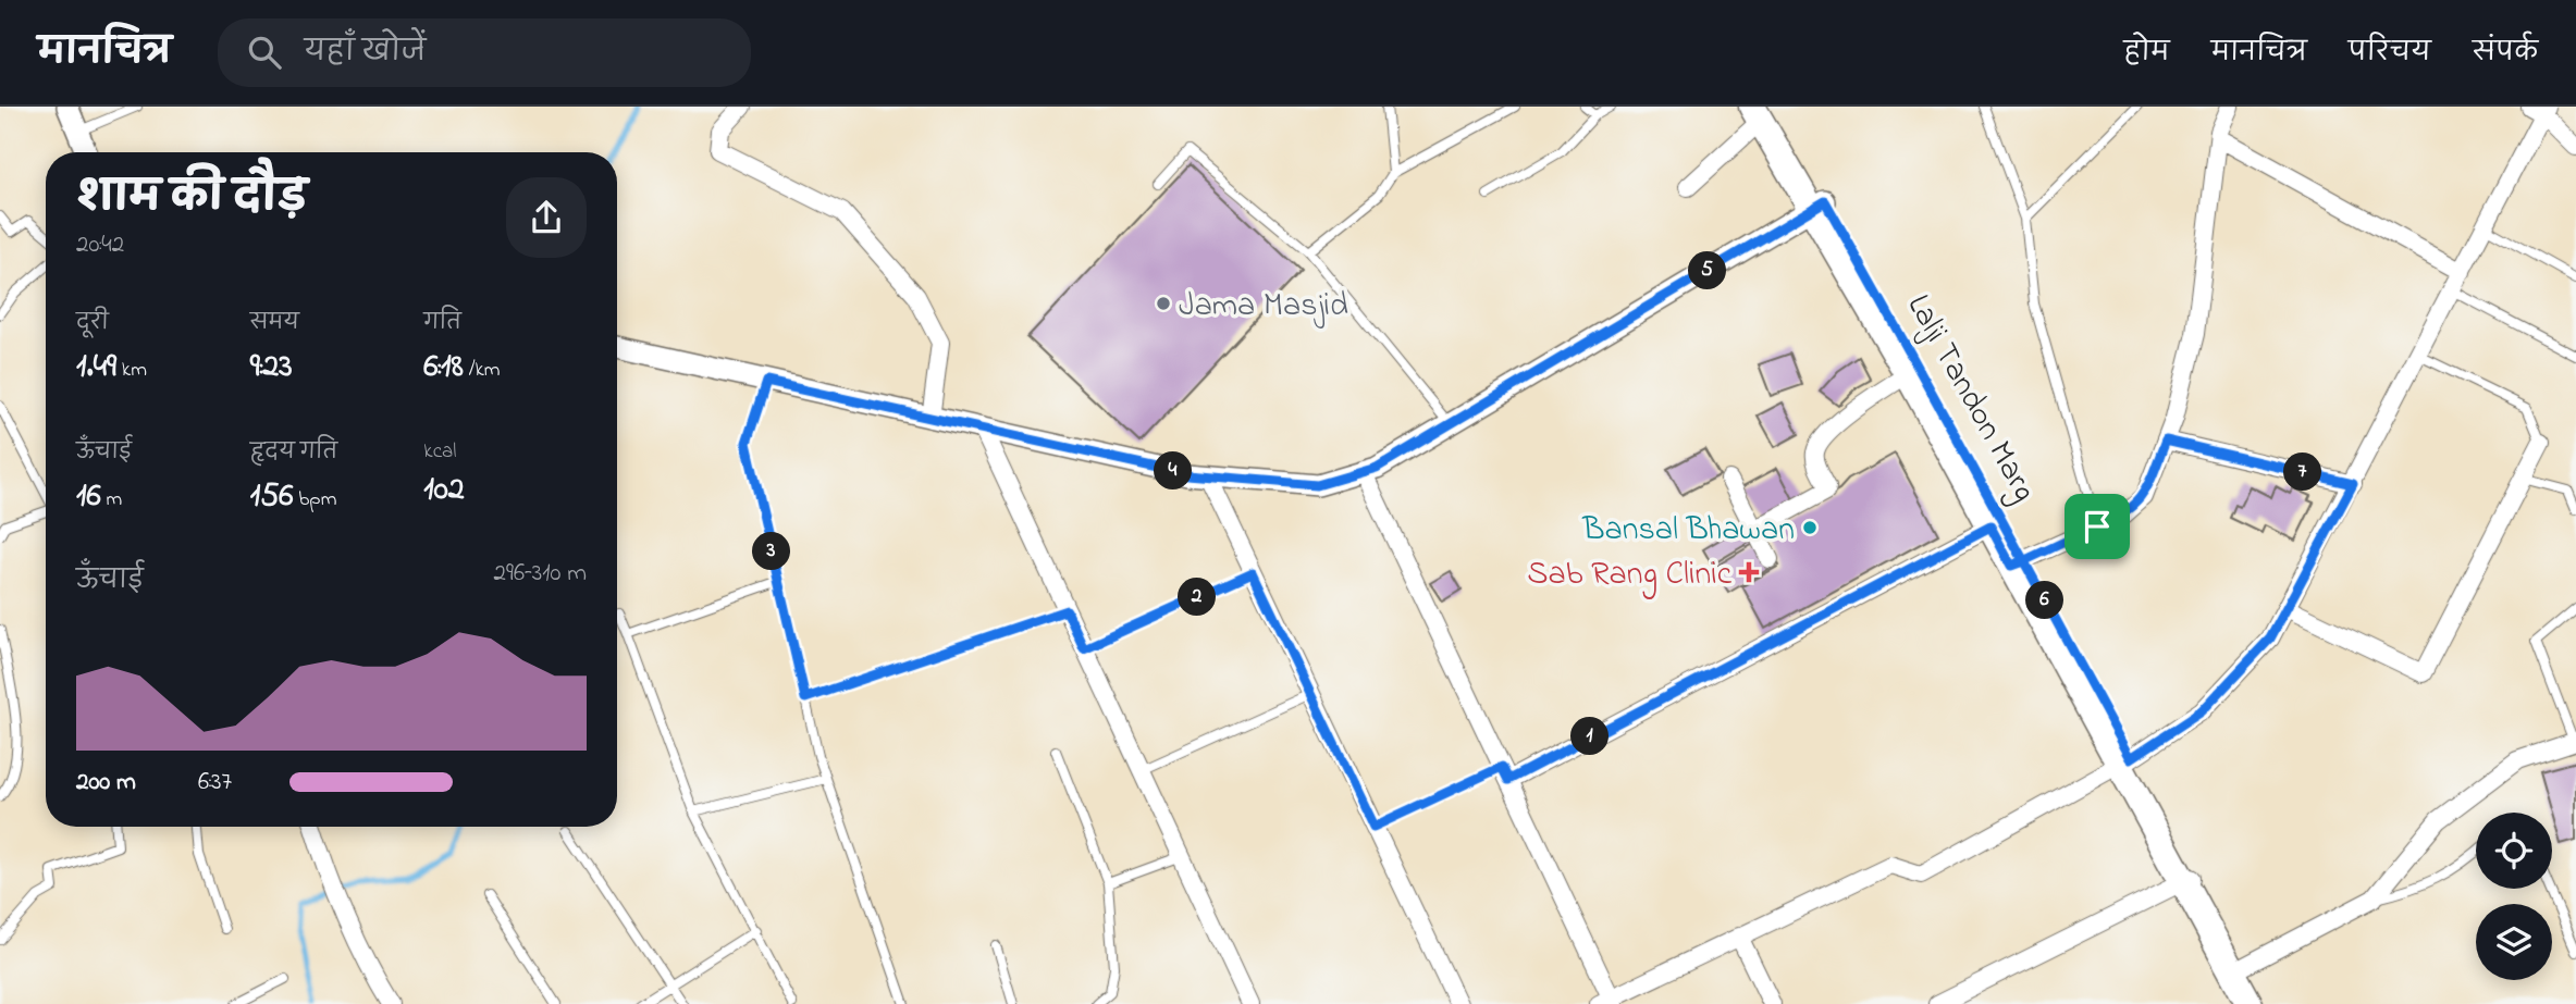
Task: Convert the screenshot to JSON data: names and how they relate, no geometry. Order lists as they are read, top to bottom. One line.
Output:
{"streets":{"main road":["Lalji Tandon Marg"]},"places":{"other":["Jama Masjid","Bansal Bhawan"],"health":["Sab Rang Clinic"]},"page":{"header":"मानचित्र","search":"यहाँ खोजें","nav":["होम","मानचित्र","परिचय","संपर्क"],"heading":["शाम की दौड़","20:42"],"pins":["5","4","7","3","2","6","1"],"stats":[["दूरी","1.49 km"],["समय","9:23"],["गति","6:18 /km"],["ऊँचाई","16 m"],["हृदय गति","156 bpm"],["kcal","102"]],"chart":["ऊँचाई","296–310 m"],"list":[{"name":"200 m","note":"6:37"}]}}
